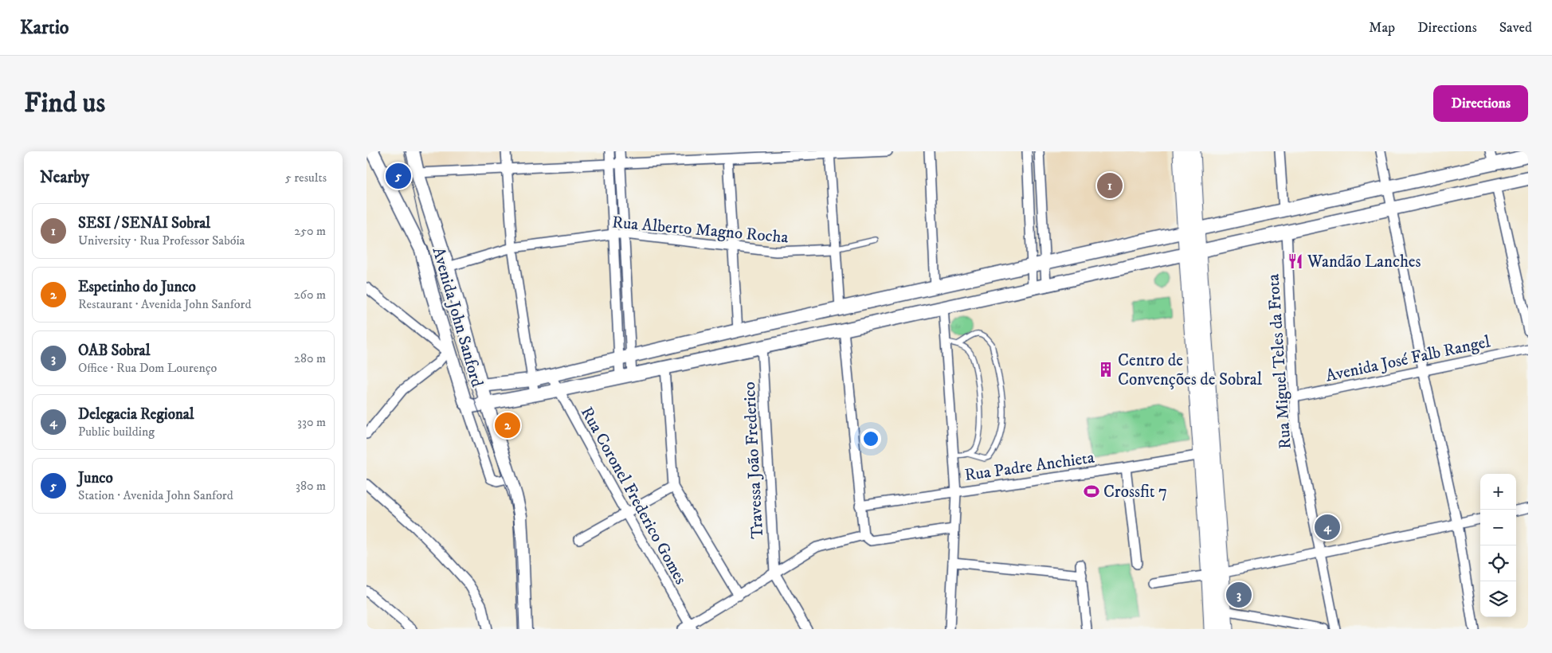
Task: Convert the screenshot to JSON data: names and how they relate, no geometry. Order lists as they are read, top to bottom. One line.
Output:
{"streets":{"main road":["Avenida John Sanford"],"street":["Rua Alberto Magno Rocha","Avenida José Falb Rangel","Rua Miguel Teles da Frota","Travessa João Frederico","Rua Padre Anchieta","Rua Coronel Frederico Gomes"]},"crossings":[["Rua Alberto Magno Rocha","Avenida John Sanford"],["Avenida José Falb Rangel","Rua Miguel Teles da Frota"]],"places":{"restaurant":["Wandão Lanches"],"building":["Centro de Convenções de Sobral"],"sports":["Crossfit 7"]},"page":{"header":"Kartio","nav":["Map","Directions","Saved"],"buttons":"Directions","title":"Find us","heading":["Nearby","5 results"],"pins":["5","1","2","4","3"],"list":[{"mark":"1","name":"SESI / SENAI Sobral","note":"University · Rua Professor Sabóia","value":"250 m"},{"mark":"2","name":"Espetinho do Junco","note":"Restaurant · Avenida John Sanford","value":"260 m"},{"mark":"3","name":"OAB Sobral","note":"Office · Rua Dom Lourenço","value":"280 m"},{"mark":"4","name":"Delegacia Regional","note":"Public building","value":"330 m"},{"mark":"5","name":"Junco","note":"Station · Avenida John Sanford","value":"380 m"}],"map_buttons":["+","−"]}}
